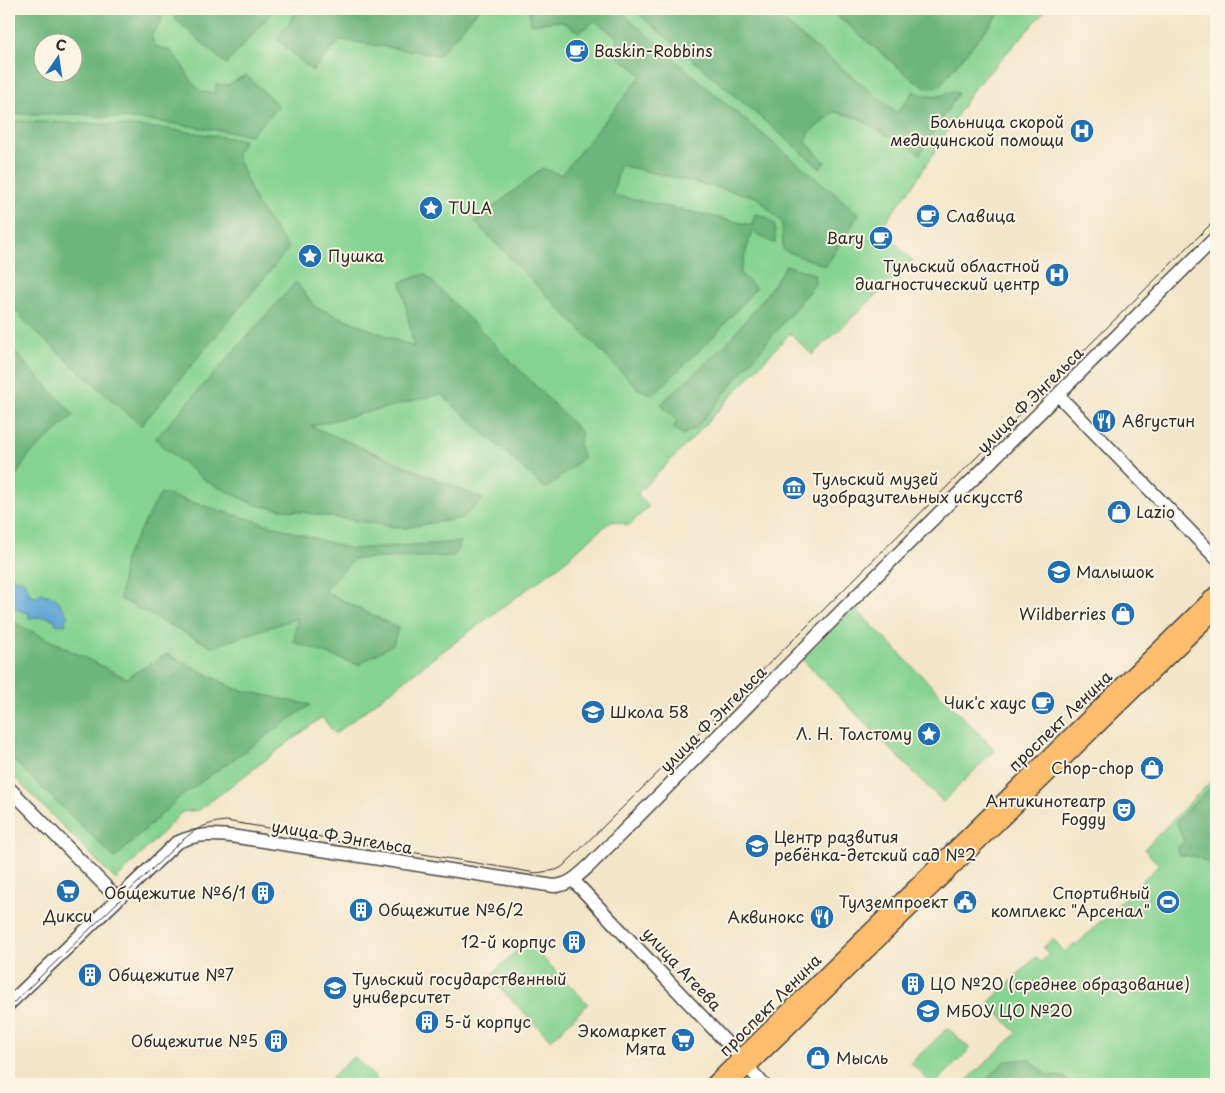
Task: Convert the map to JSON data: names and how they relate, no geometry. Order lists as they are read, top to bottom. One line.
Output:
{"streets":{"main road":["проспект Ленина"],"street":["улица Ф.Энгельса","улица Агеева"]},"crossings":[["улица Ф.Энгельса","улица Агеева"],["проспект Ленина","улица Агеева"]],"places":{"cafe":["Baskin-Robbins","Славица","Bary","Чик'с хаус"],"hospital":["Больница скорой медицинской помощи","Тульский областной диагностический центр"],"place":["TULA","Пушка","Л. Н. Толстому"],"restaurant":["Августин","Аквинокс"],"museum":["Тульский музей изобразительных искусств"],"shop":["Lazio","Wildberries","Chop-chop","Мысль"],"school or university":["Малышок","Школа 58","Центр развития ребёнка-детский сад №2","Тульский государственный университет","МБОУ ЦО №20"],"theatre":["Антикинотеатр Foggy"],"supermarket":["Дикси","Экомаркет Мята"],"building":["Общежитие №6/1","Общежитие №6/2","12-й корпус","Общежитие №7","ЦО №20 (среднее образование)","5-й корпус","Общежитие №5"],"public building":["Тулземпроект"],"sports":["Спортивный комплекс \"Арсенал\""]},"north":"top"}
